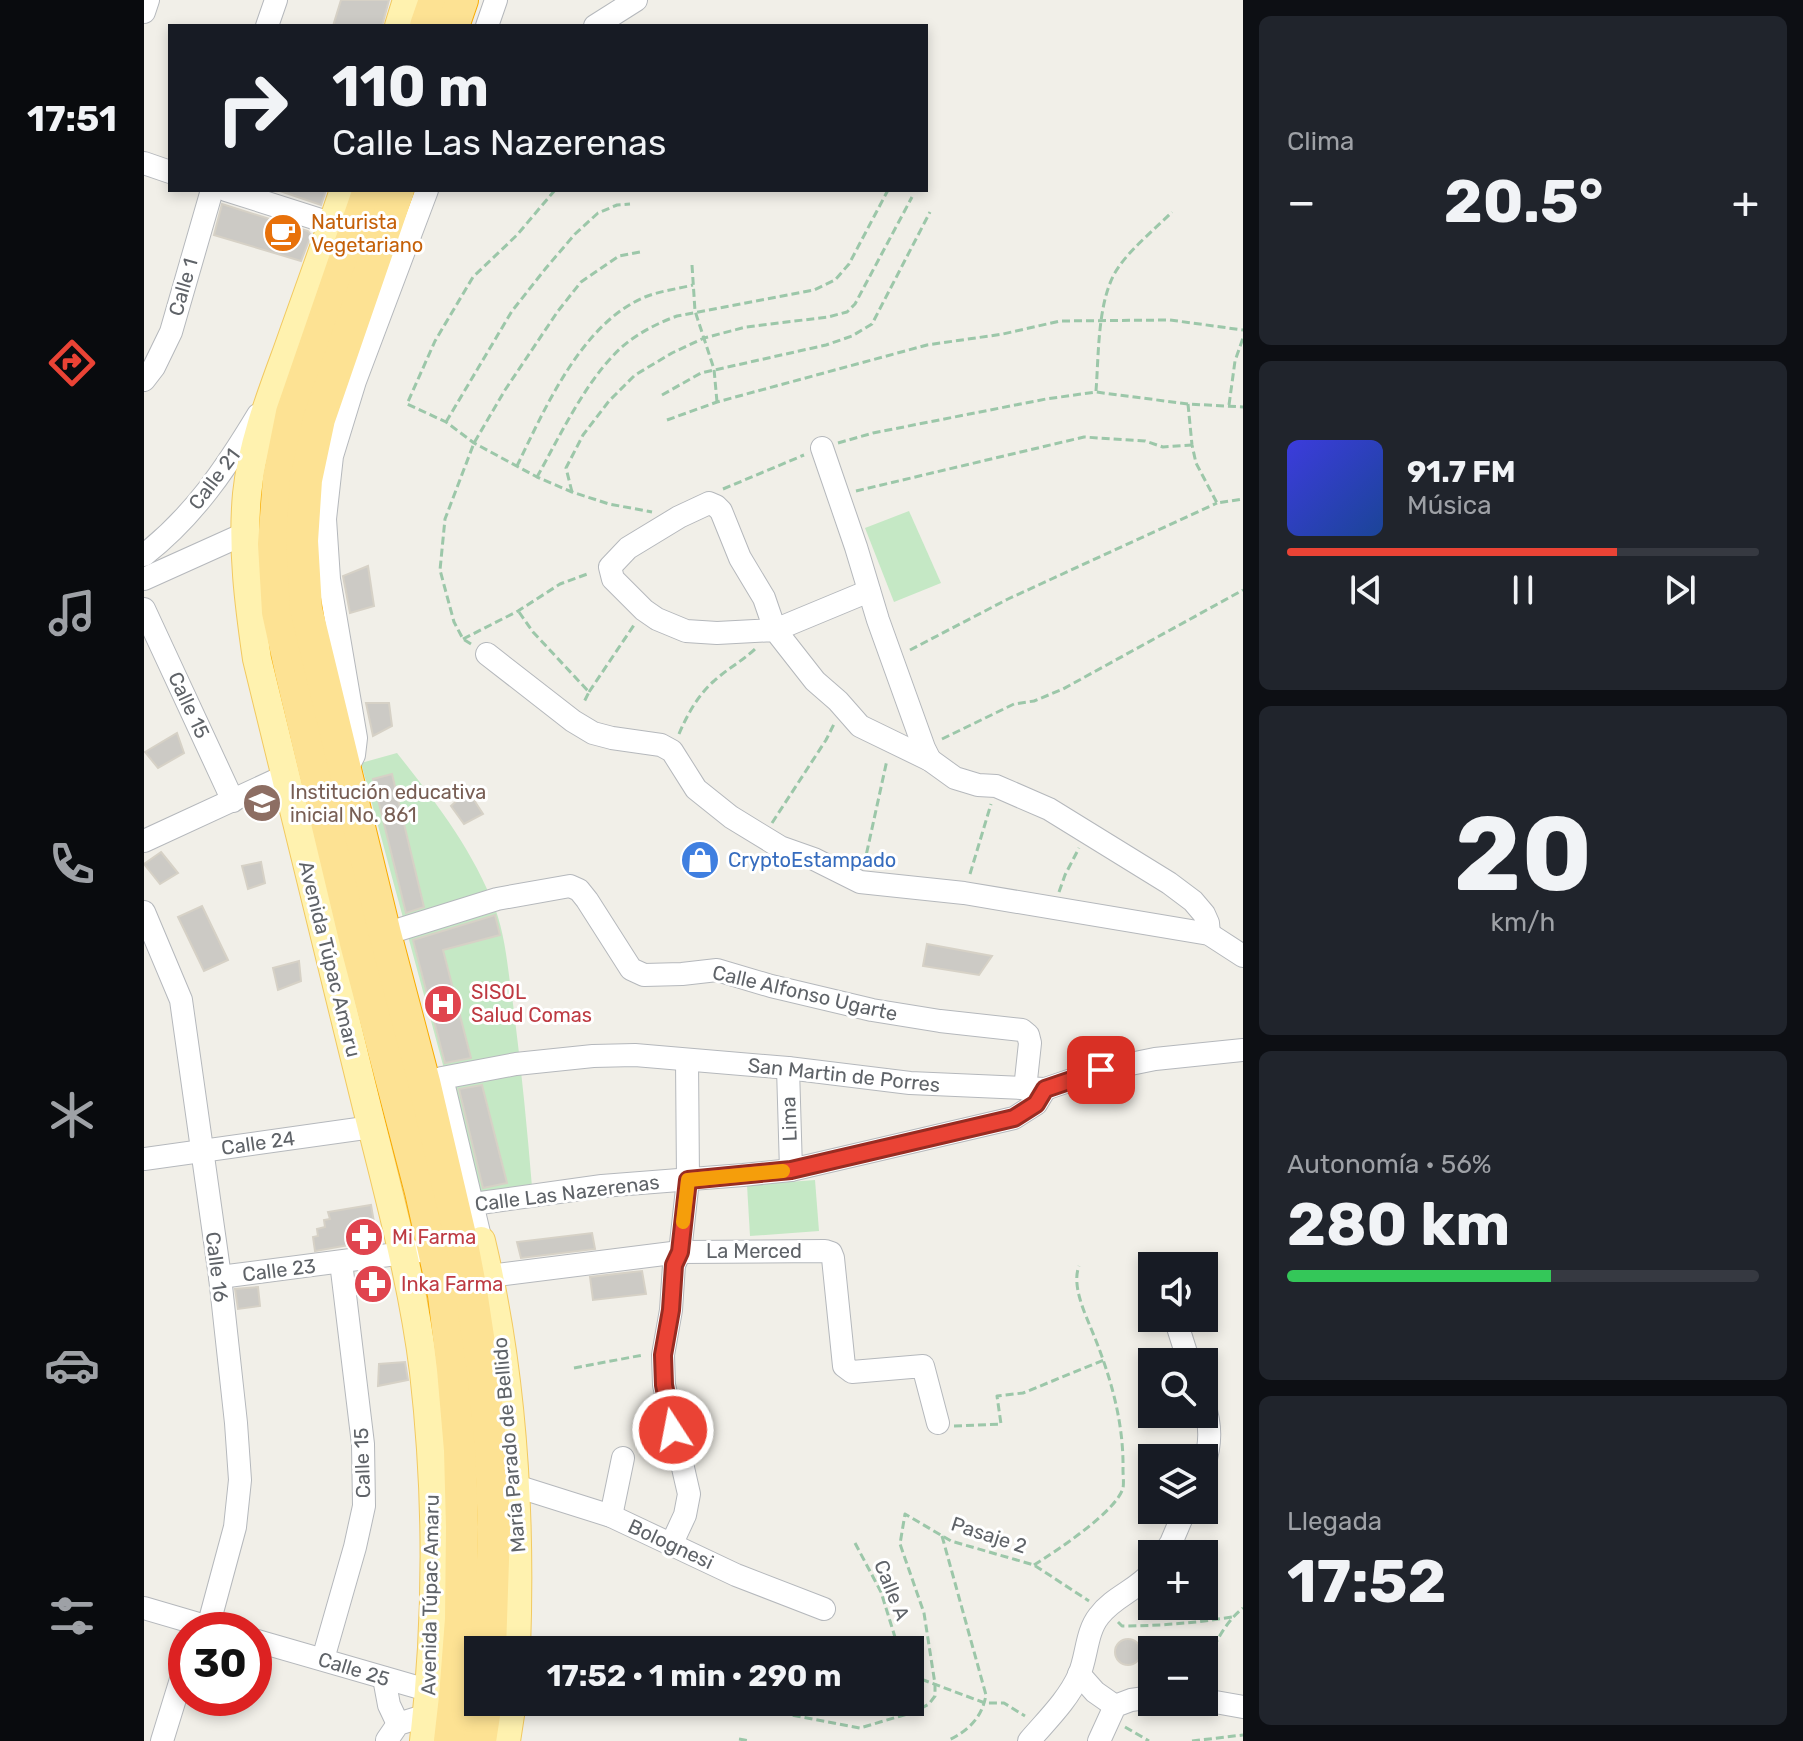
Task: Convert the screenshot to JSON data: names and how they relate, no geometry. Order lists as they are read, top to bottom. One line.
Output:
{"streets":{"highway":["Avenida Túpac Amaru"],"main road":["María Parado de Bellido"],"street":["Calle 1","Calle 21","Calle 15","Calle Alfonso Ugarte","San Martin de Porres","Lima","Calle 24","Calle Las Nazerenas","La Merced","Calle 16","Calle 23","Bolognesi","Calle 25"],"path":["Pasaje 2","Calle A"]},"crossings":[["Calle 21","Avenida Túpac Amaru"],["Calle 15","Calle 23"],["Calle 15","Calle 25"],["Avenida Túpac Amaru","Calle Alfonso Ugarte"],["Avenida Túpac Amaru","San Martin de Porres"],["Avenida Túpac Amaru","Calle 24"],["Avenida Túpac Amaru","Calle Las Nazerenas"],["Avenida Túpac Amaru","La Merced"],["Avenida Túpac Amaru","Calle 23"],["Avenida Túpac Amaru","María Parado de Bellido"],["Avenida Túpac Amaru","Calle 25"],["Calle Alfonso Ugarte","San Martin de Porres"],["Calle Alfonso Ugarte","Calle Las Nazerenas"],["San Martin de Porres","Lima"],["San Martin de Porres","Calle Las Nazerenas"],["Lima","Calle Las Nazerenas"],["Calle 24","Calle 16"],["La Merced","María Parado de Bellido"],["Calle 16","Calle 23"],["María Parado de Bellido","Bolognesi"]],"places":{"cafe":["Naturista Vegetariano"],"school or university":["Institución educativa inicial No. 861"],"shop":["CryptoEstampado"],"hospital":["SISOL Salud Comas"],"pharmacy":["Mi Farma","Inka Farma"]},"page":{"tabs":"17:51","tile":["Clima",["20","km/h"],["Autonomía · 56%","280 km"],["Llegada","17:52"]],"turn":["110 m","Calle Las Nazerenas"],"heat":["−","20.5°","+"],"song":["91.7 FM","Música"],"map_buttons":["+","−"],"limit":"30","trip":"17:52 · 1 min · 290 m"}}
